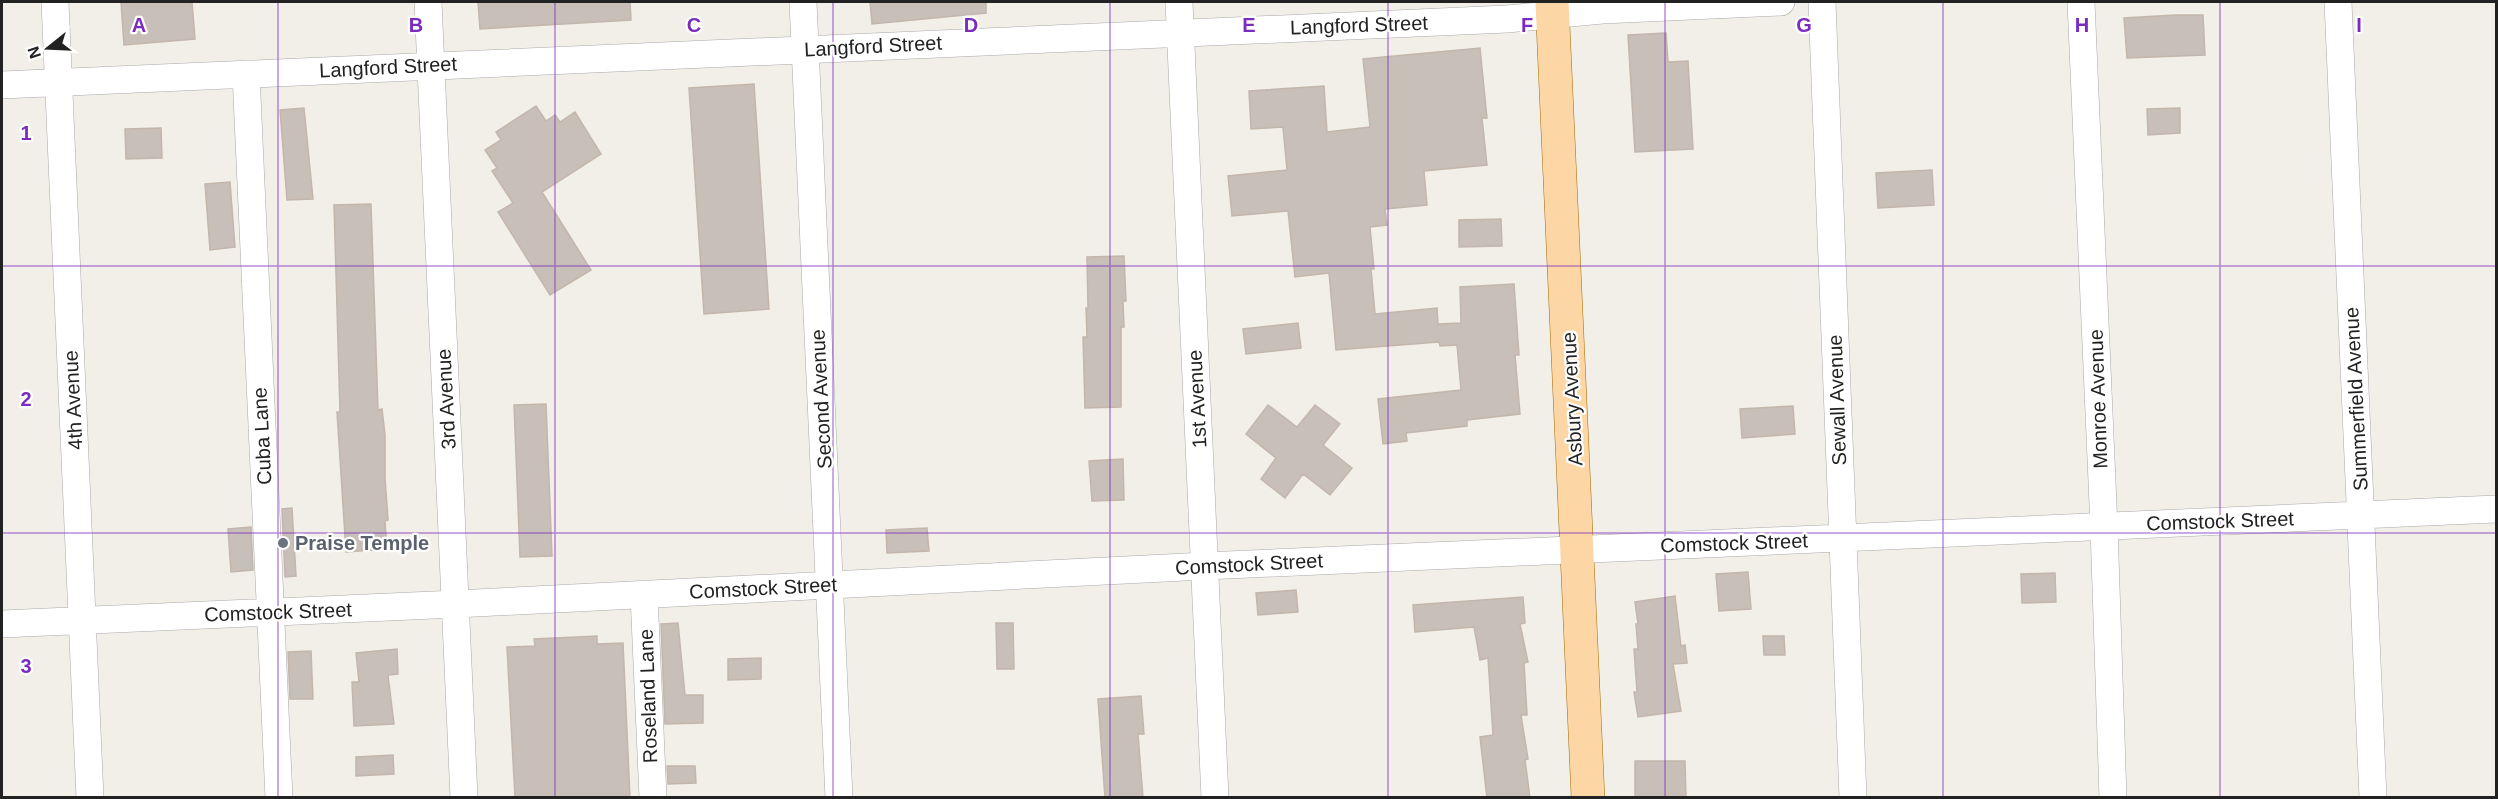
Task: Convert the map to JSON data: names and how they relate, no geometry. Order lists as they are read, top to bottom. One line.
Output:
{"streets":{"main road":["Asbury Avenue"],"street":["Langford Street","3rd Avenue","Second Avenue","1st Avenue","Monroe Avenue","Summerfield Avenue","4th Avenue","Sewall Avenue","Cuba Lane","Comstock Street","Roseland Lane"]},"crossings":[["Langford Street","3rd Avenue"],["Langford Street","Second Avenue"],["Langford Street","1st Avenue"],["Langford Street","Asbury Avenue"],["Langford Street","4th Avenue"],["Langford Street","Cuba Lane"],["3rd Avenue","Comstock Street"],["Second Avenue","Comstock Street"],["1st Avenue","Comstock Street"],["Asbury Avenue","Comstock Street"],["Monroe Avenue","Comstock Street"],["Summerfield Avenue","Comstock Street"],["4th Avenue","Comstock Street"],["Sewall Avenue","Comstock Street"],["Cuba Lane","Comstock Street"],["Comstock Street","Roseland Lane"]],"places":["Praise Temple"],"north":"left","grid":{"columns":["A","B","C","D","E","F","G","H","I"],"rows":["1","2","3"]}}
